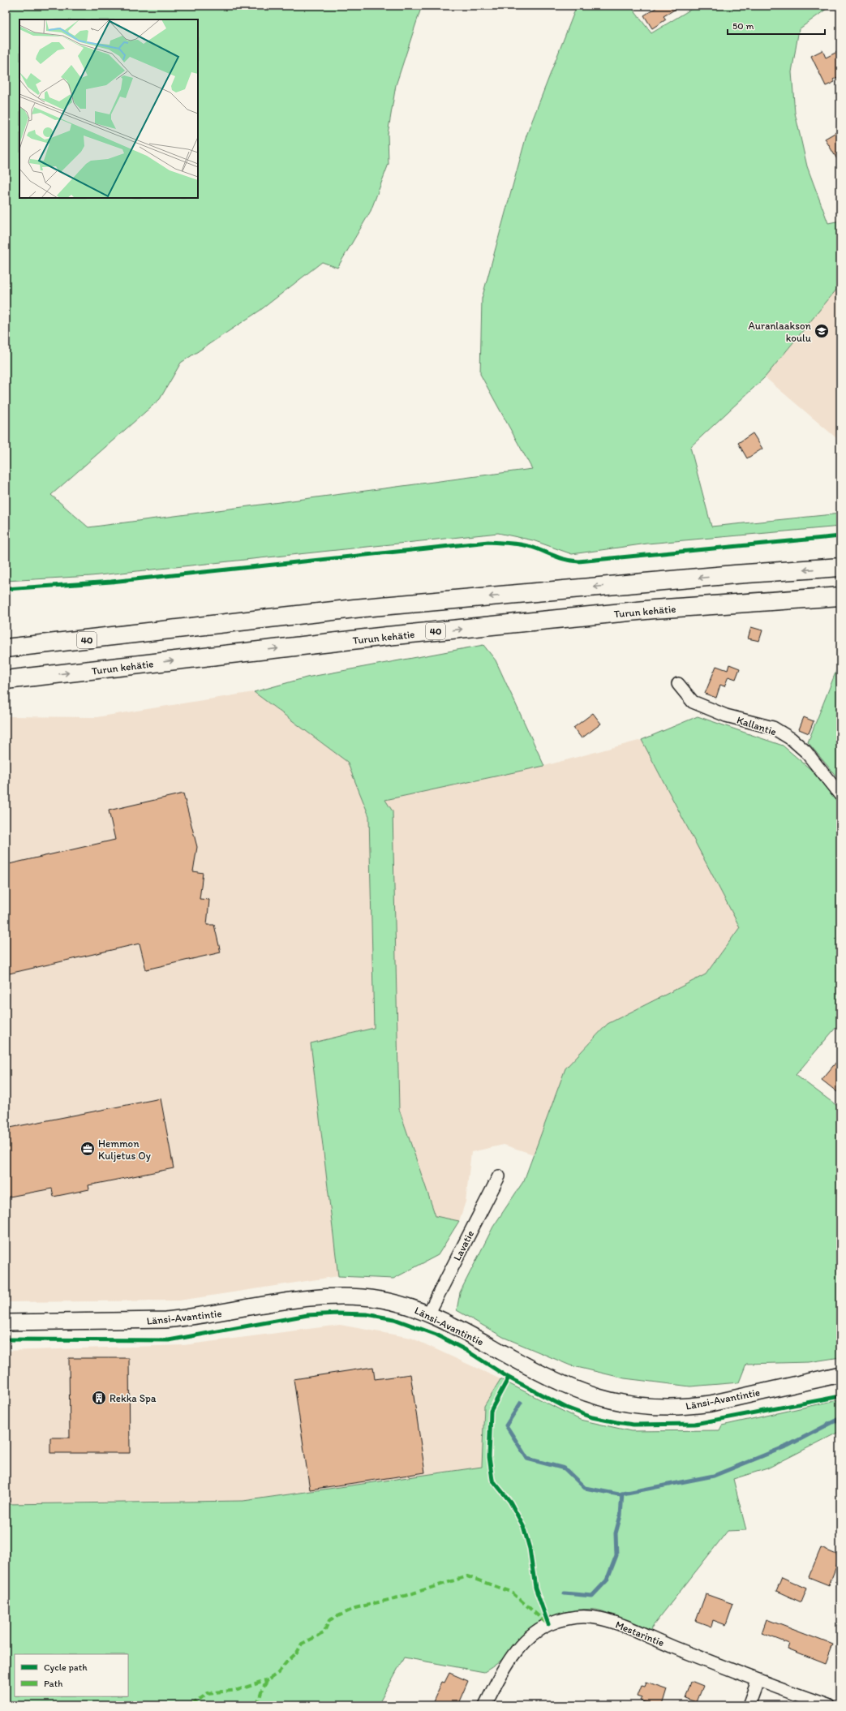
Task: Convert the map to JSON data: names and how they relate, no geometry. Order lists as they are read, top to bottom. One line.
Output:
{"streets":{"highway":["Turun kehätie","40"],"street":["Kallantie","Lavatie","Länsi-Avantintie","Mestarintie"]},"crossings":[["Lavatie","Länsi-Avantintie"]],"places":{"school or university":["Auranlaakson koulu"],"office":["Hemmon Kuljetus Oy"],"building":["Rekka Spa"]},"legend":["Cycle path","Path"],"scale_bar":"50 m"}
